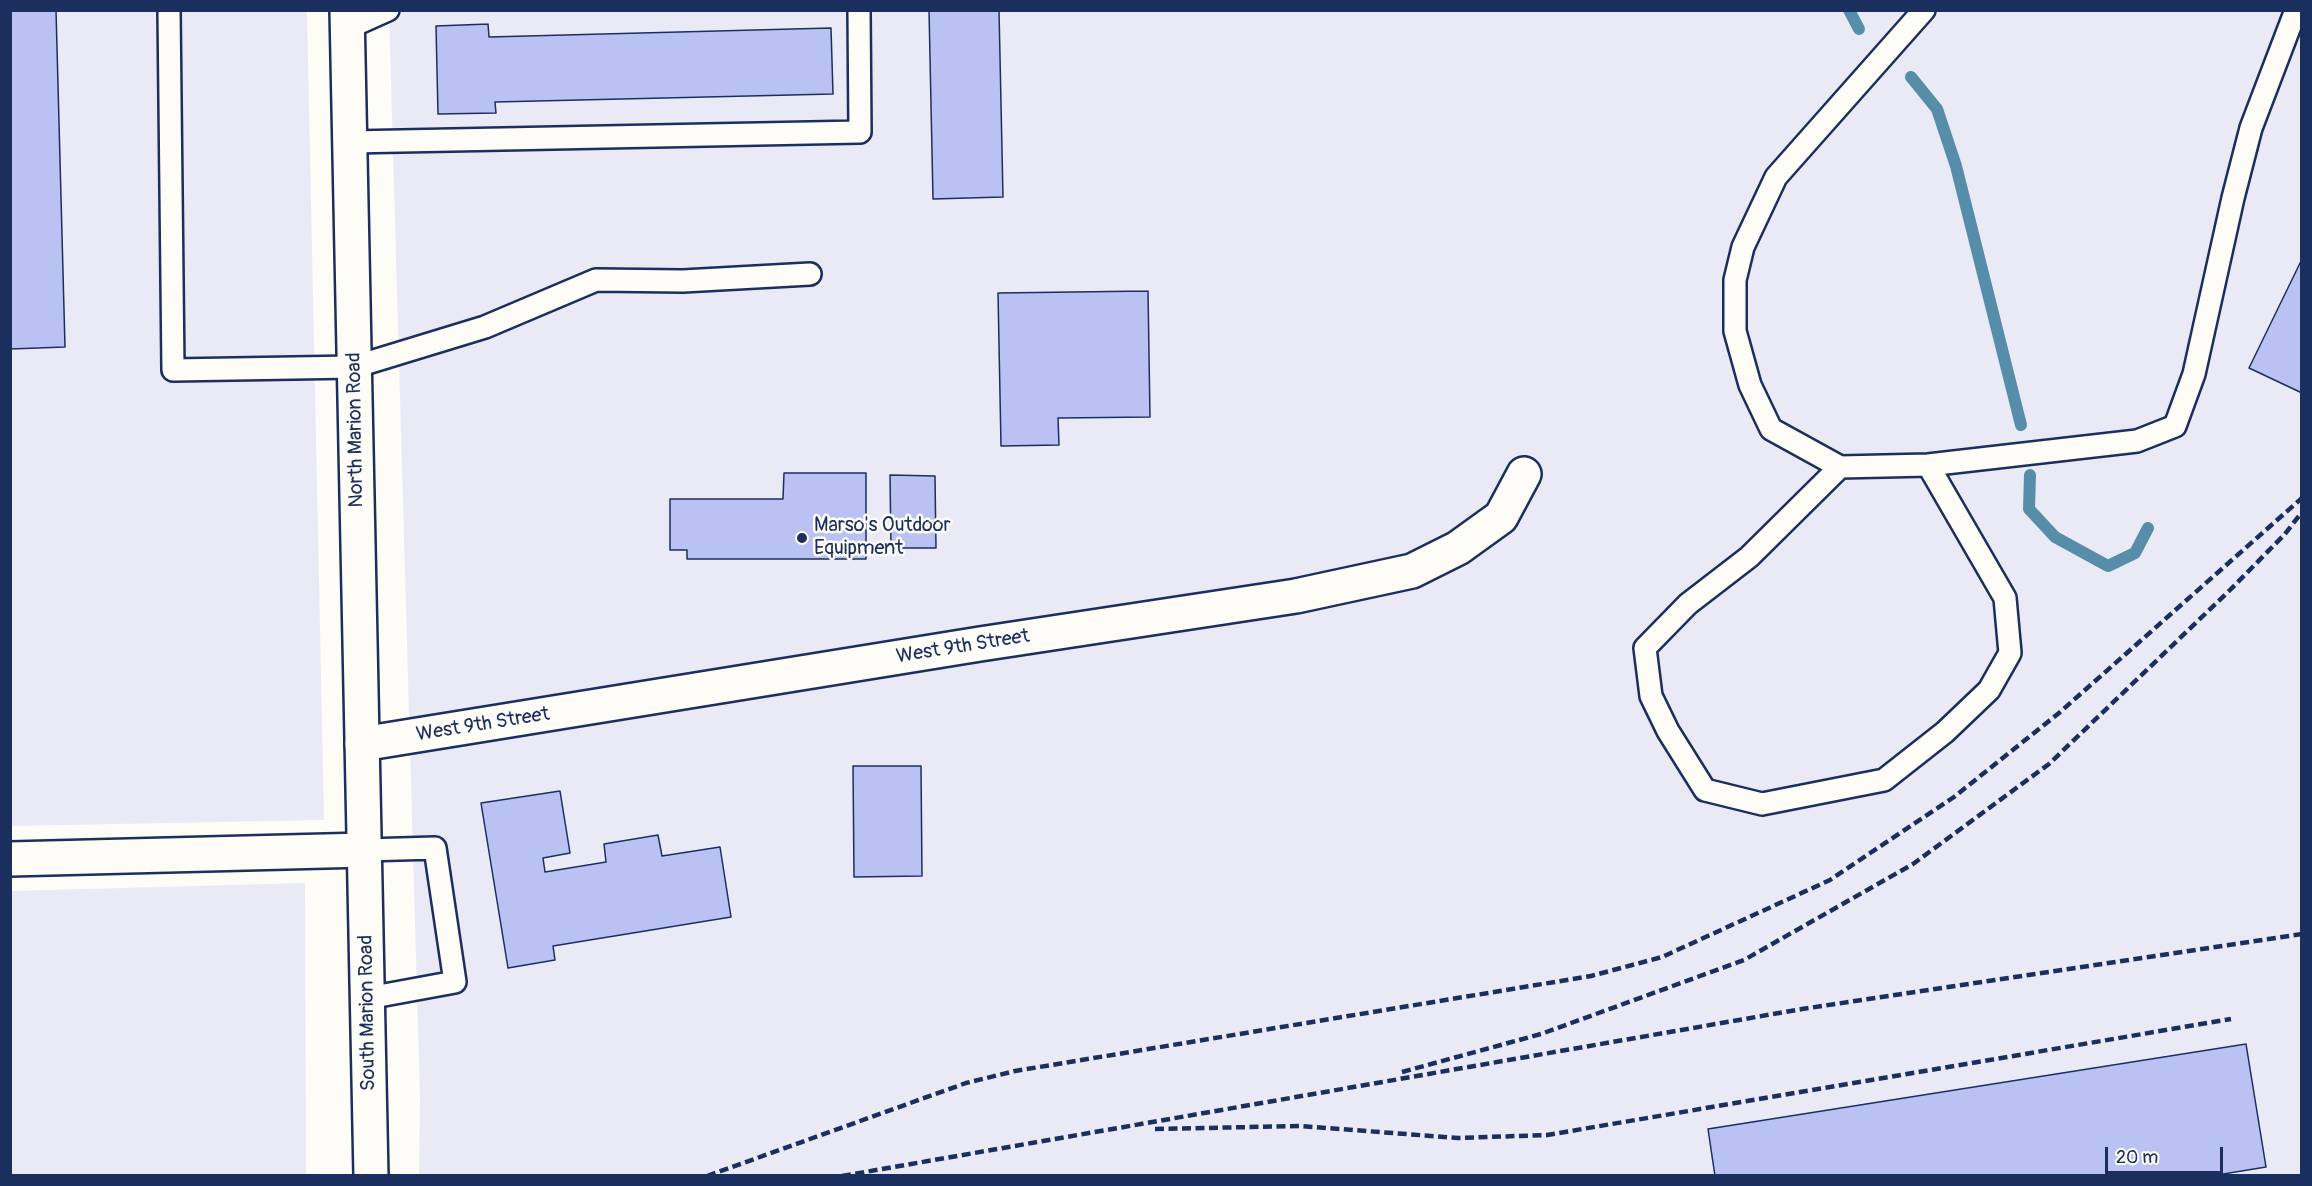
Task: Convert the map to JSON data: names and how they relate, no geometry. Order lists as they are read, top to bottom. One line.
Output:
{"streets":{"street":["North Marion Road","West 9th Street","South Marion Road"]},"crossings":[["North Marion Road","West 9th Street"],["North Marion Road","South Marion Road"]],"places":["Marso's Outdoor Equipment"],"scale_bar":"20 m"}
